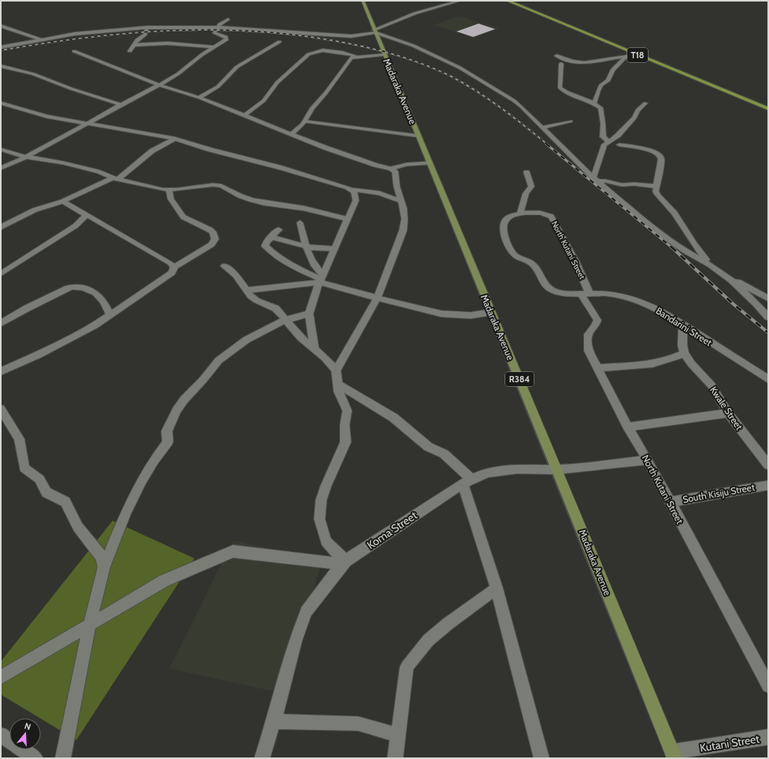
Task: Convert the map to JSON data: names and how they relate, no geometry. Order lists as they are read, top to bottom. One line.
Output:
{"streets":{"highway":["T18"],"main road":["Madaraka Avenue","R384"],"street":["North Kutani Street","Bandarini Street","Kwale Street","South Kisiju Street","Koma Street","Kutani Street"]},"crossings":[["Madaraka Avenue","Koma Street"],["Madaraka Avenue","Kutani Street"],["North Kutani Street","Bandarini Street"],["North Kutani Street","South Kisiju Street"],["North Kutani Street","Koma Street"]],"north":"top"}
